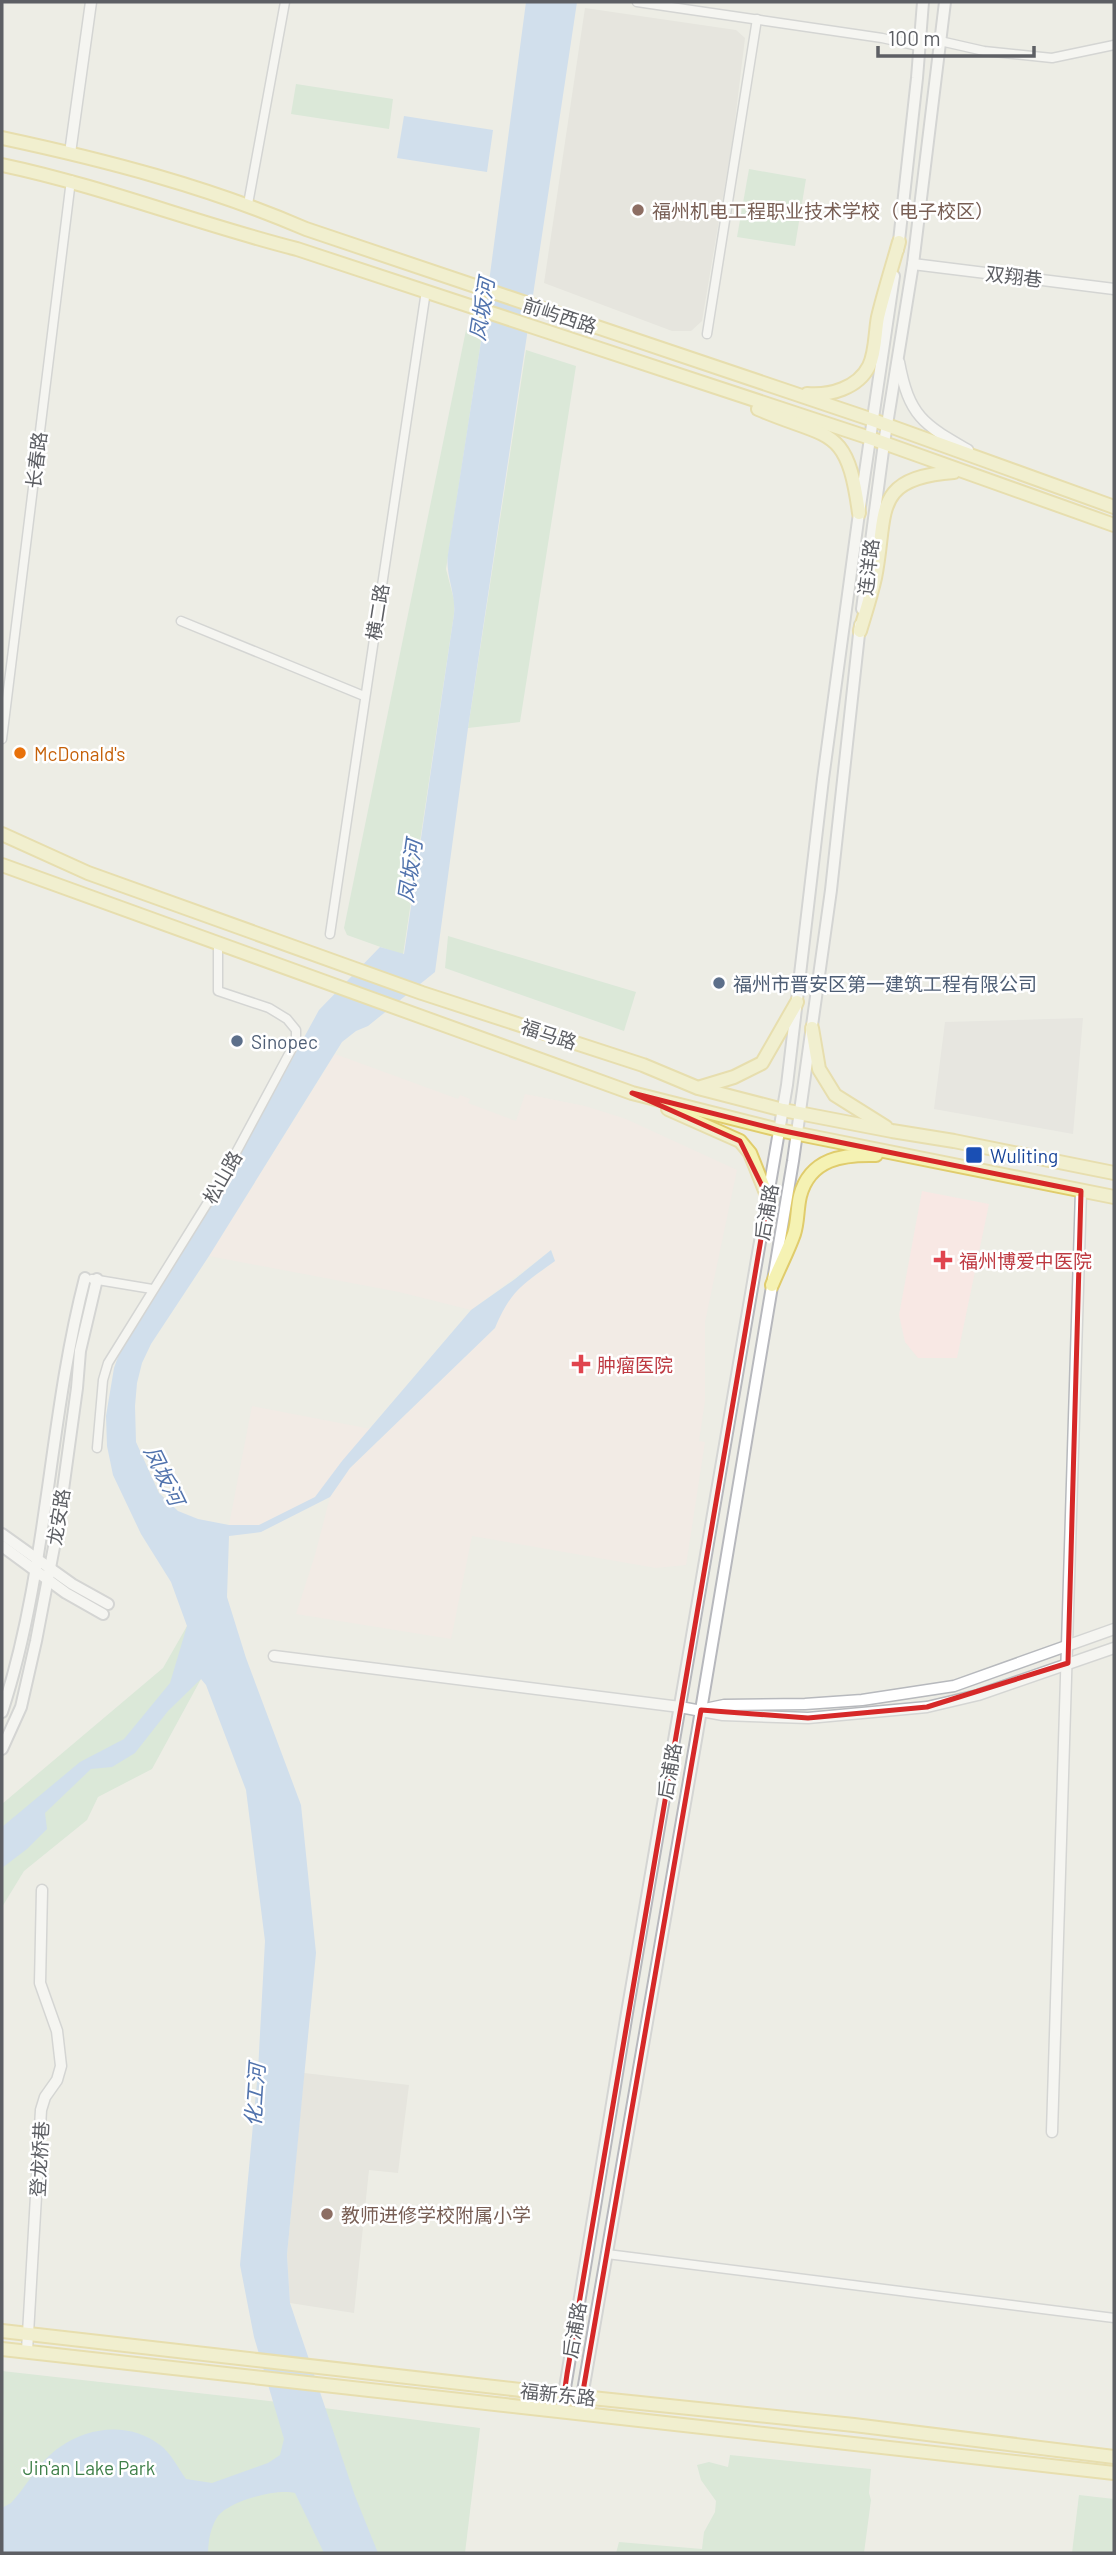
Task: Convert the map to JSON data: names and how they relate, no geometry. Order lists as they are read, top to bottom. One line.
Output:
{"streets":{"main road":["前屿西路","连洋路","福马路","后浦路","龙安路","福新东路"],"street":["双翔巷","长春路","横二路","松山路","登龙桥巷"]},"crossings":[["双翔巷","连洋路"],["前屿西路","长春路"],["前屿西路","连洋路"],["前屿西路","横二路"],["连洋路","福马路"],["连洋路","后浦路"],["福马路","松山路"],["福马路","后浦路"],["后浦路","福新东路"],["登龙桥巷","福新东路"]],"water":["凤坂河","化工河"],"parks":["Jin'an Lake Park"],"places":{"other":["福州机电工程职业技术学校（电子校区）","McDonald's","福州市晋安区第一建筑工程有限公司","Sinopec","教师进修学校附属小学"],"transit":["Wuliting"],"health":["福州博爱中医院","肿瘤医院"]},"scale_bar":"100 m"}
